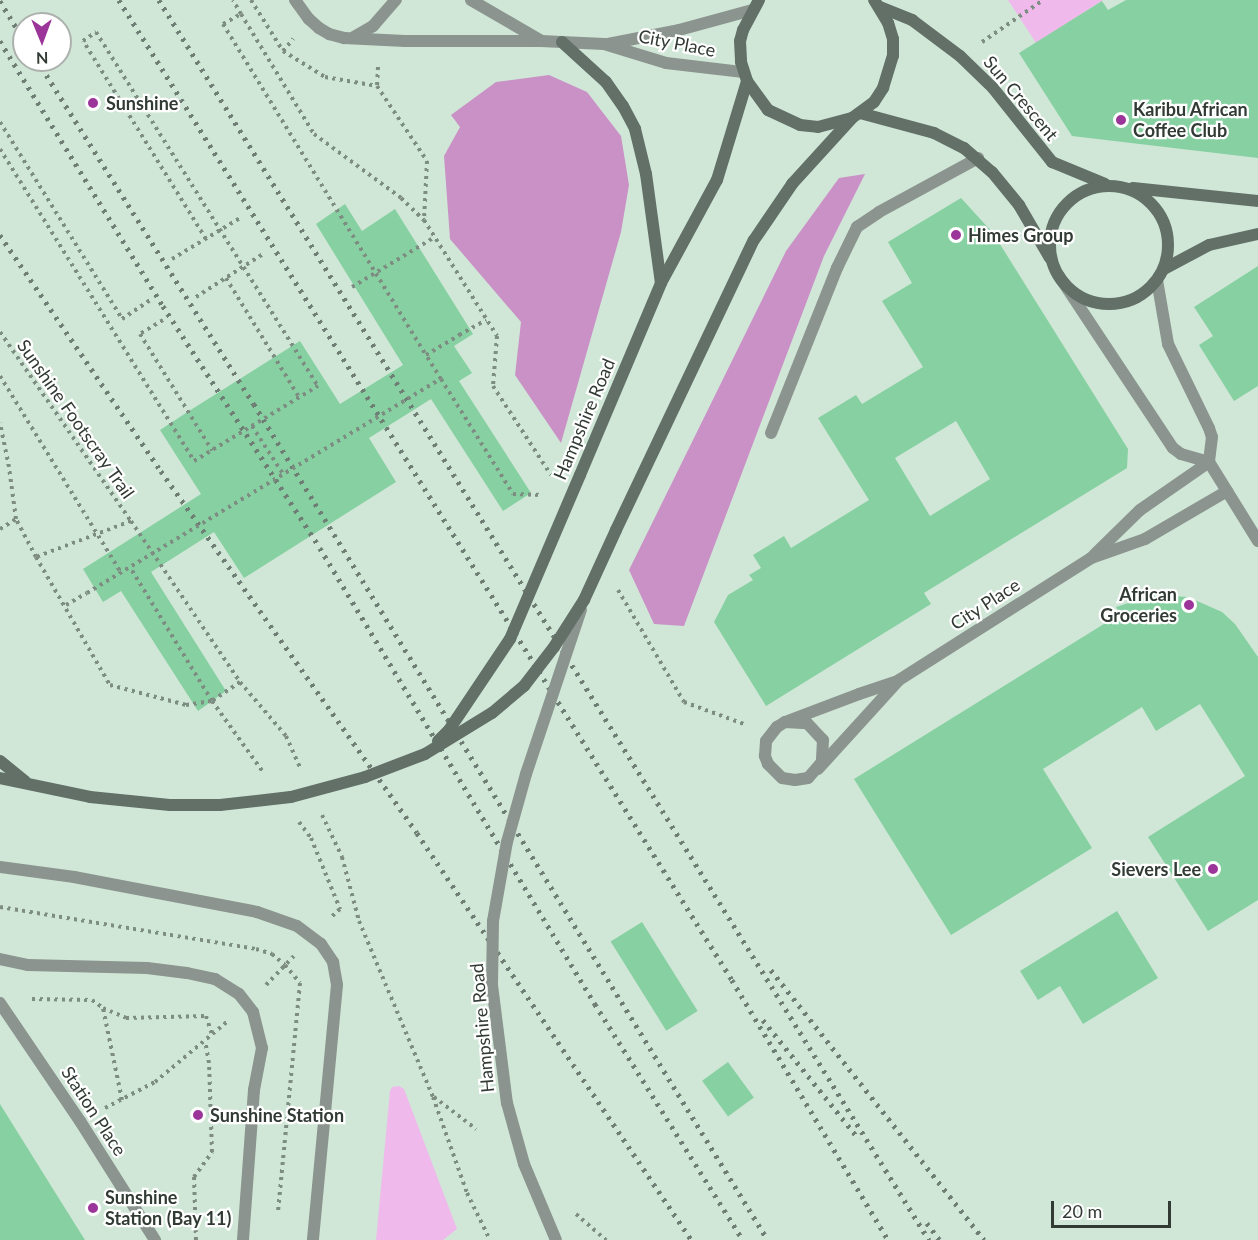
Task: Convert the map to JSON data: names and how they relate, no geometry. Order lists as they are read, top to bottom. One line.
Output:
{"streets":{"main road":["Sun Crescent","Hampshire Road"],"street":["City Place","Station Place"],"path":["Sunshine Footscray Trail"]},"crossings":[["City Place","Hampshire Road"],["Sun Crescent","Hampshire Road"]],"places":["Sunshine","Karibu African Coffee Club","Himes Group","African Groceries","Sievers Lee","Sunshine Station","Sunshine Station (Bay 11)"],"scale_bar":"20 m","north":"bottom"}
